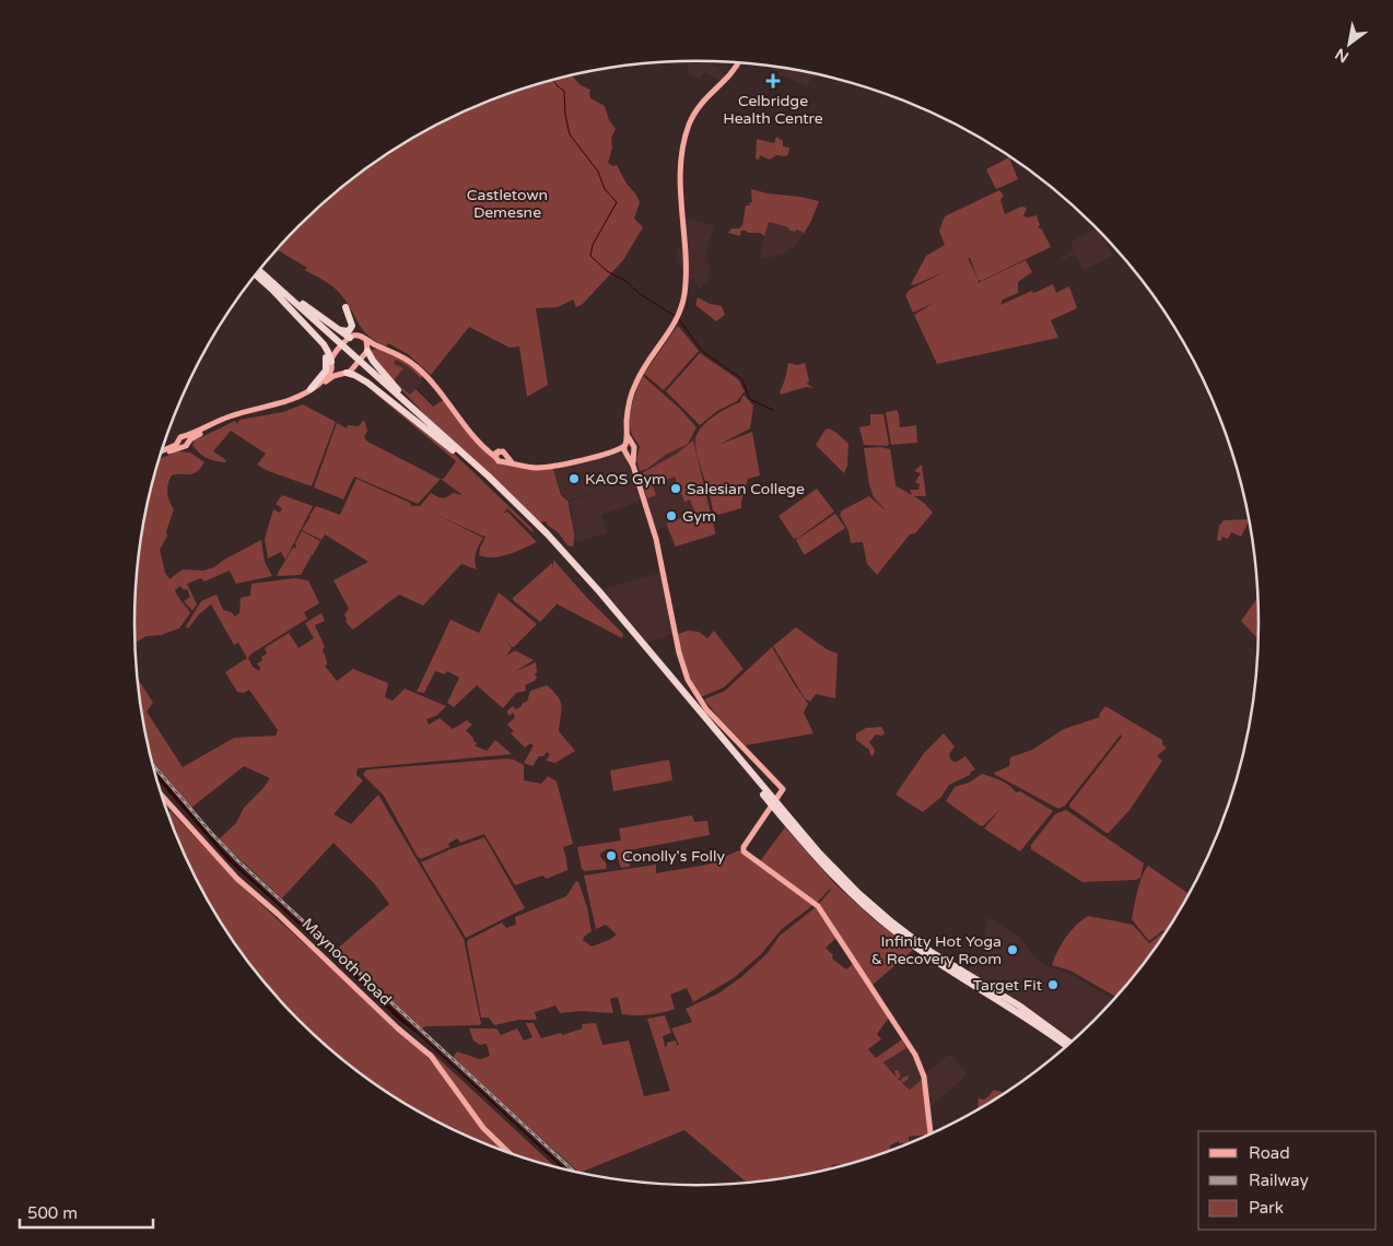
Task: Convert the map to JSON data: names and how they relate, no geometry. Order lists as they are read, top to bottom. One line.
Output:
{"streets":{"main road":["Maynooth Road"]},"parks":["Castletown Demesne"],"places":{"health":["Celbridge Health Centre"],"other":["KAOS Gym","Salesian College","Gym","Conolly's Folly","Infinity Hot Yoga & Recovery Room","Target Fit"]},"legend":["Road","Railway","Park"],"scale_bar":"500 m","north":"bottom left"}
